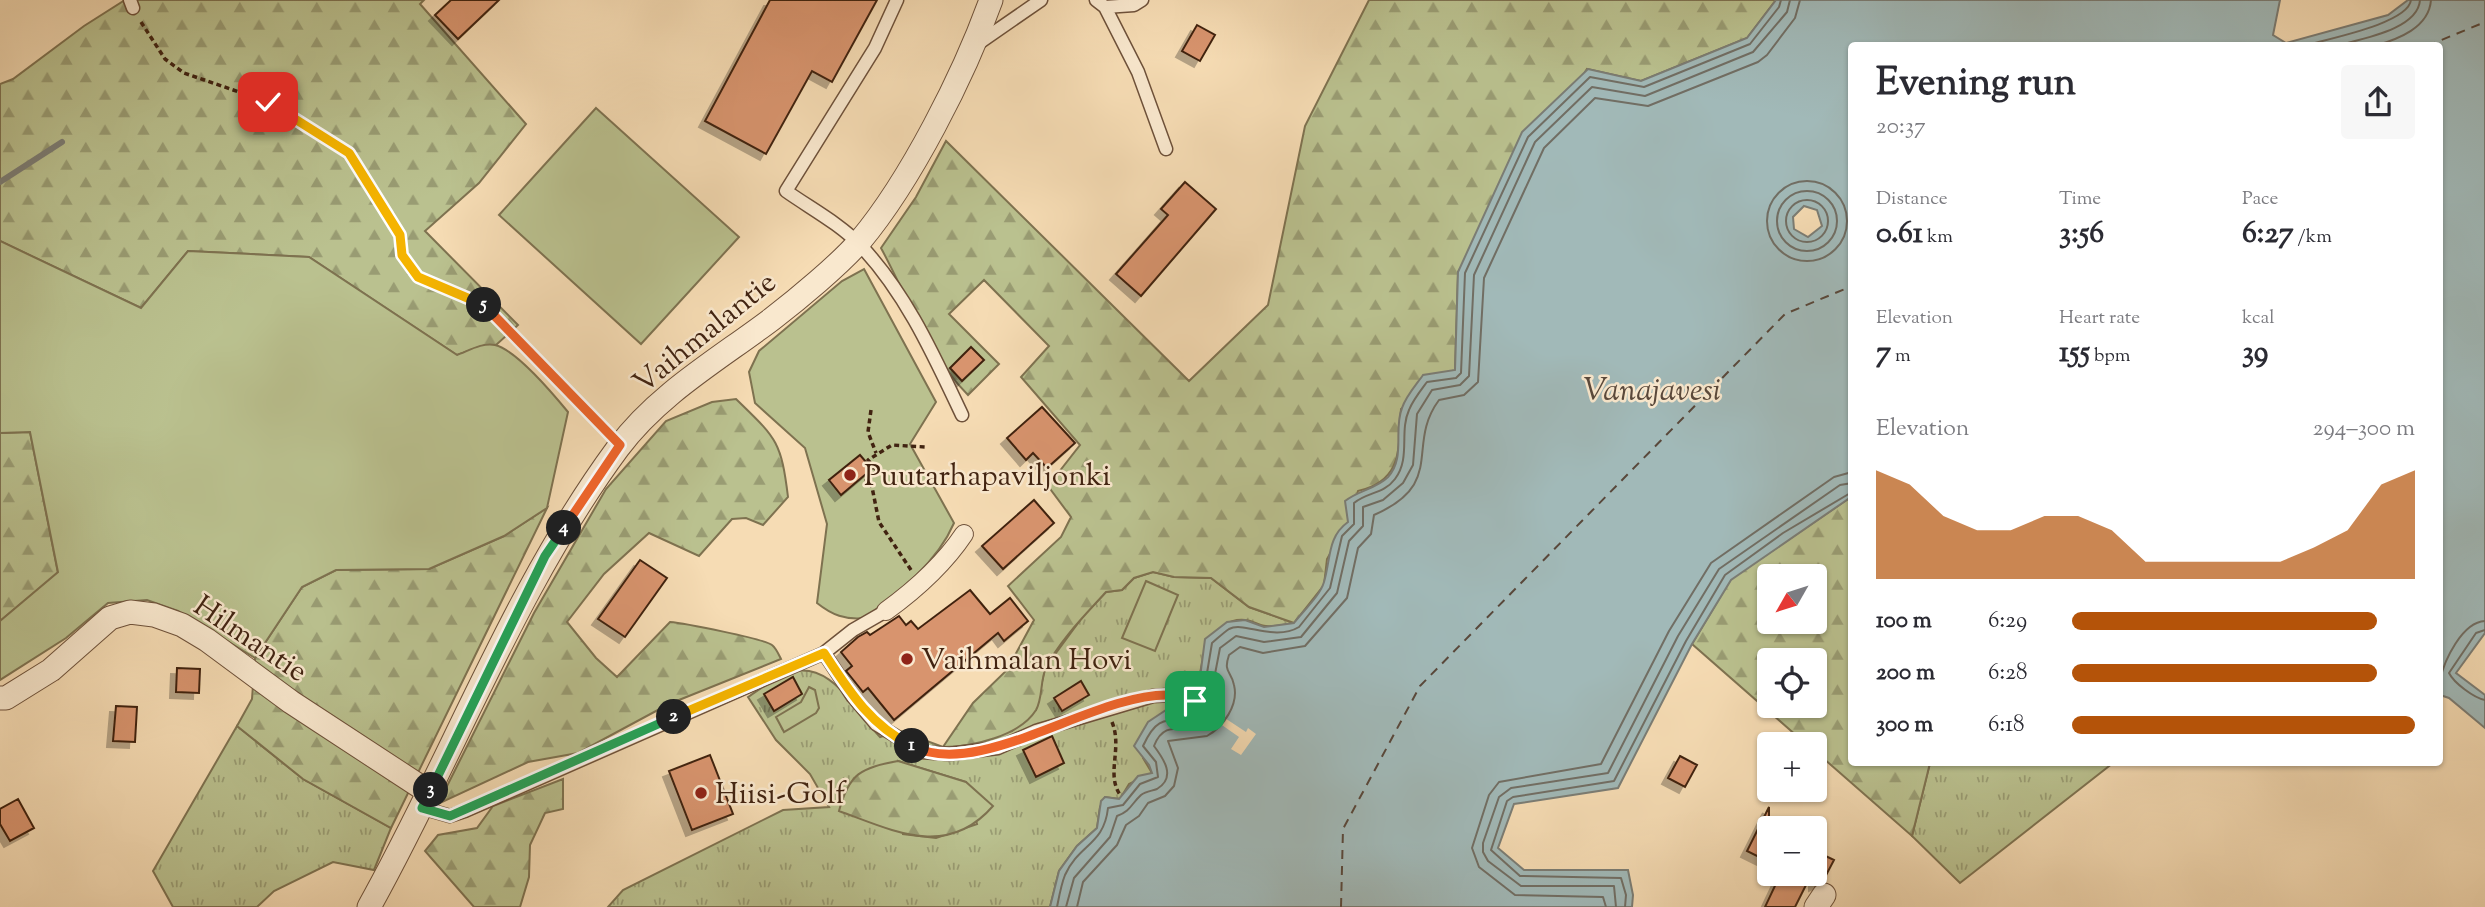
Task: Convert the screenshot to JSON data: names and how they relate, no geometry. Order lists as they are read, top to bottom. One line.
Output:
{"streets":{"street":["Vaihmalantie","Hilmantie"]},"crossings":[["Vaihmalantie","Hilmantie"]],"water":["Vanajavesi"],"places":["Puutarhapaviljonki","Vaihmalan Hovi","Hiisi-Golf"],"north":"bottom left","page":{"heading":["Evening run","20:37"],"stats":[["Distance","0.61 km"],["Time","3:56"],["Pace","6:27 /km"],["Elevation","7 m"],["Heart rate","155 bpm"],["kcal","39"]],"pins":["5","4","2","1","3"],"chart":["Elevation","294–300 m"],"map_buttons":["+","−"],"list":[{"name":"100 m","note":"6:29"},{"name":"200 m","note":"6:28"},{"name":"300 m","note":"6:18"}]}}
